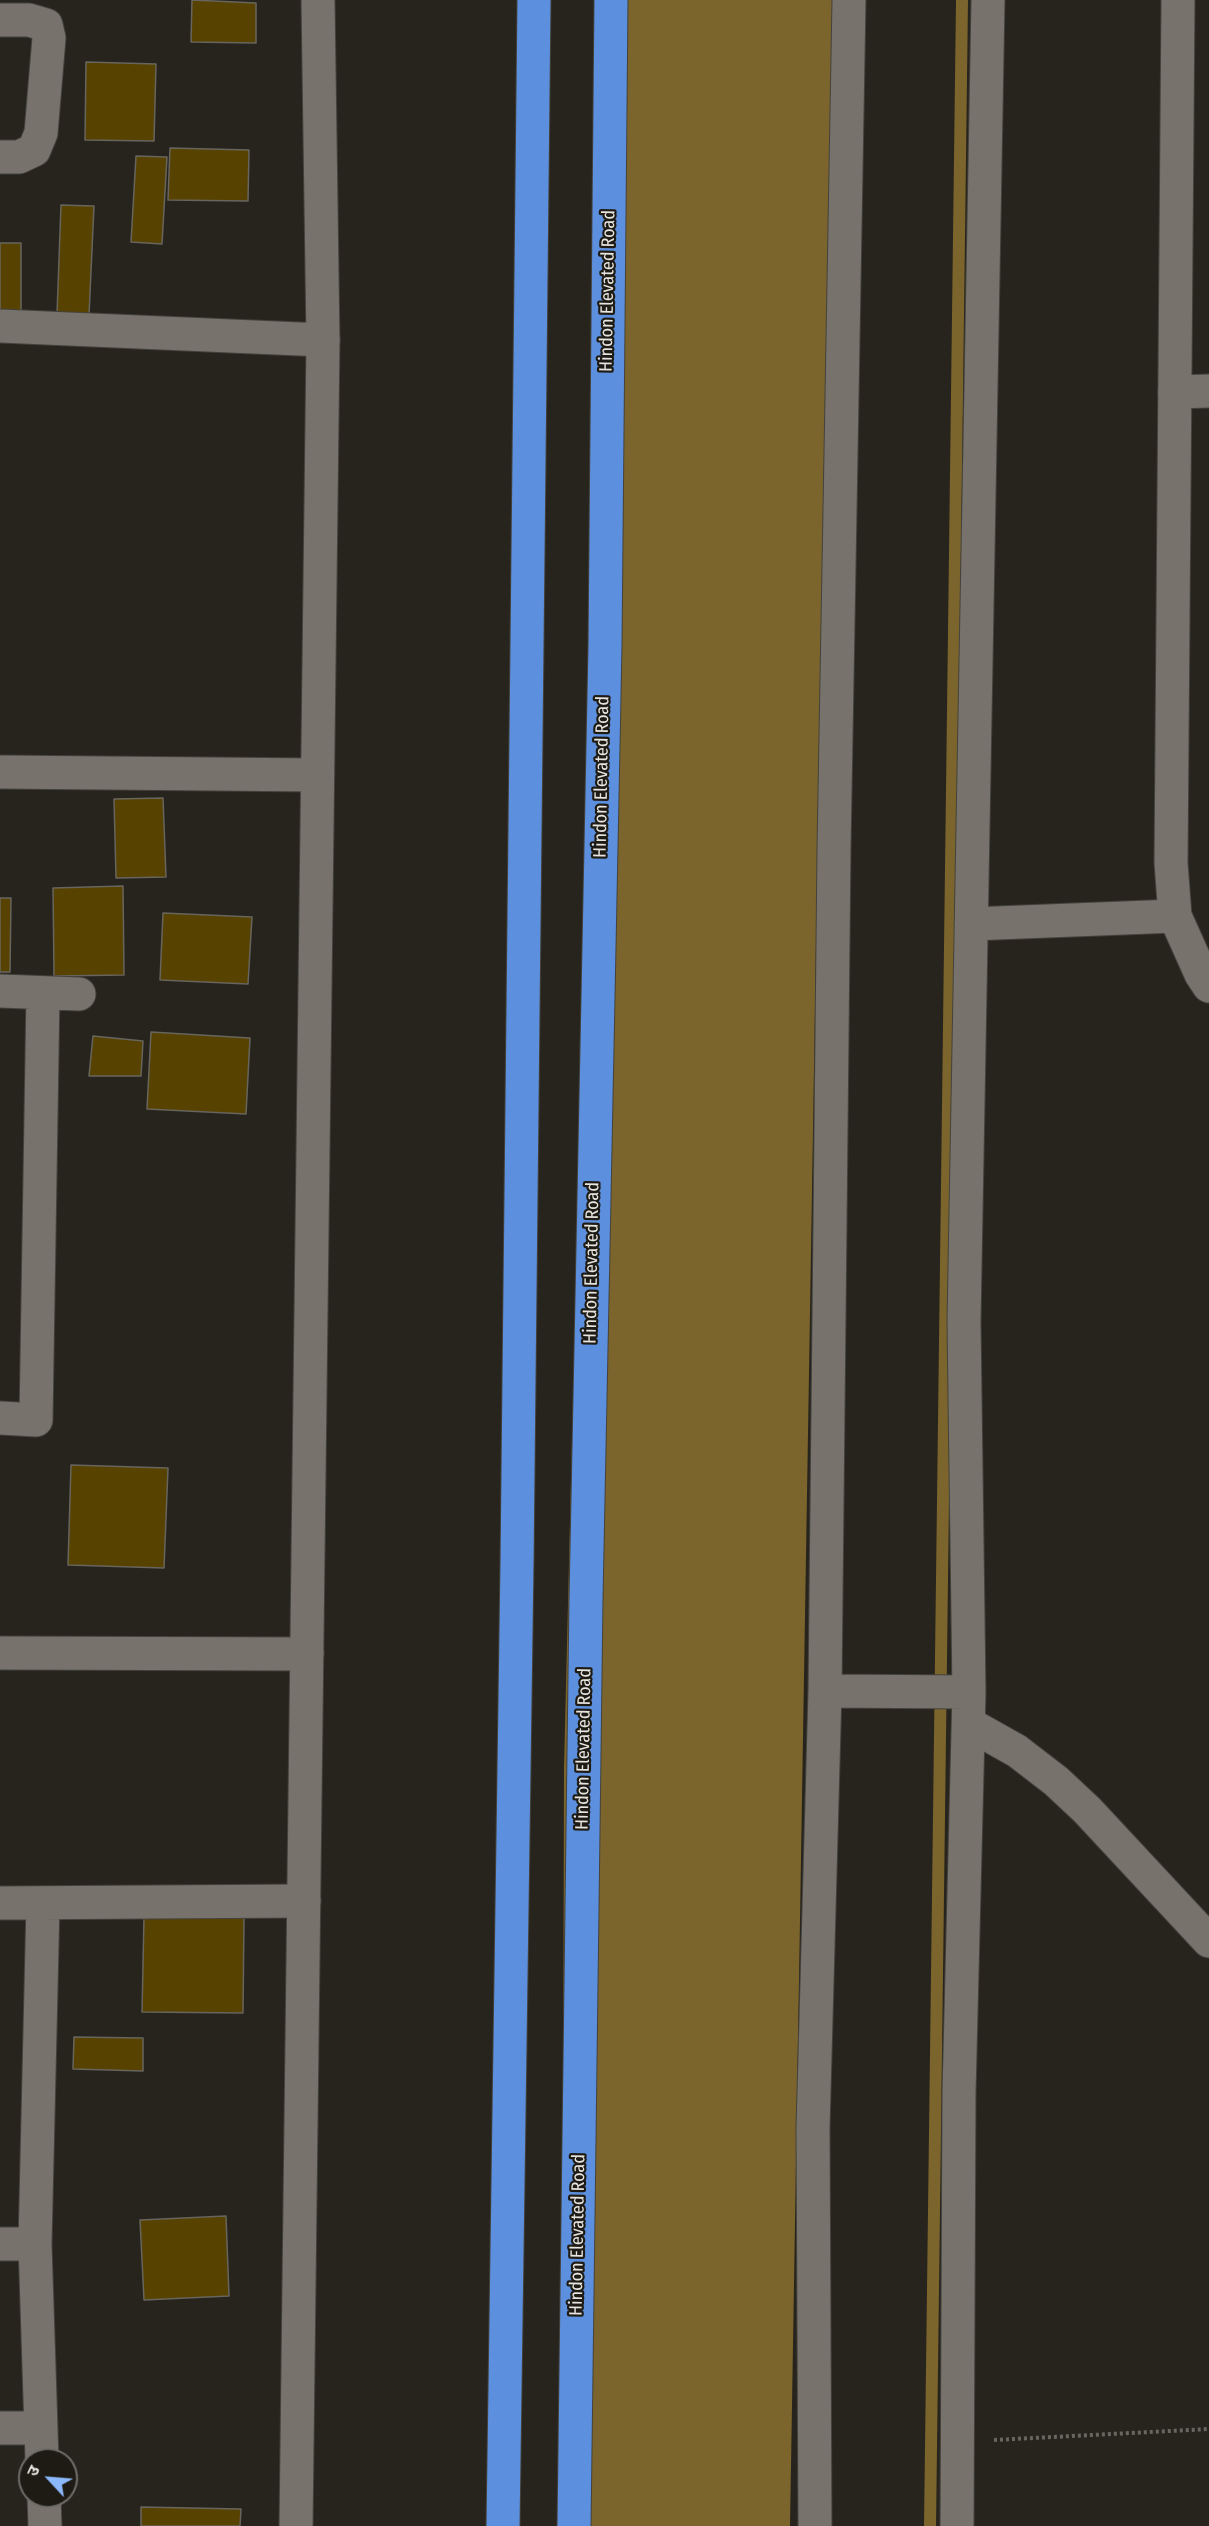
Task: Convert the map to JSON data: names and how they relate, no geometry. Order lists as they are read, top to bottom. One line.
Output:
{"streets":{"highway":["Hindon Elevated Road"]},"north":"top left"}
